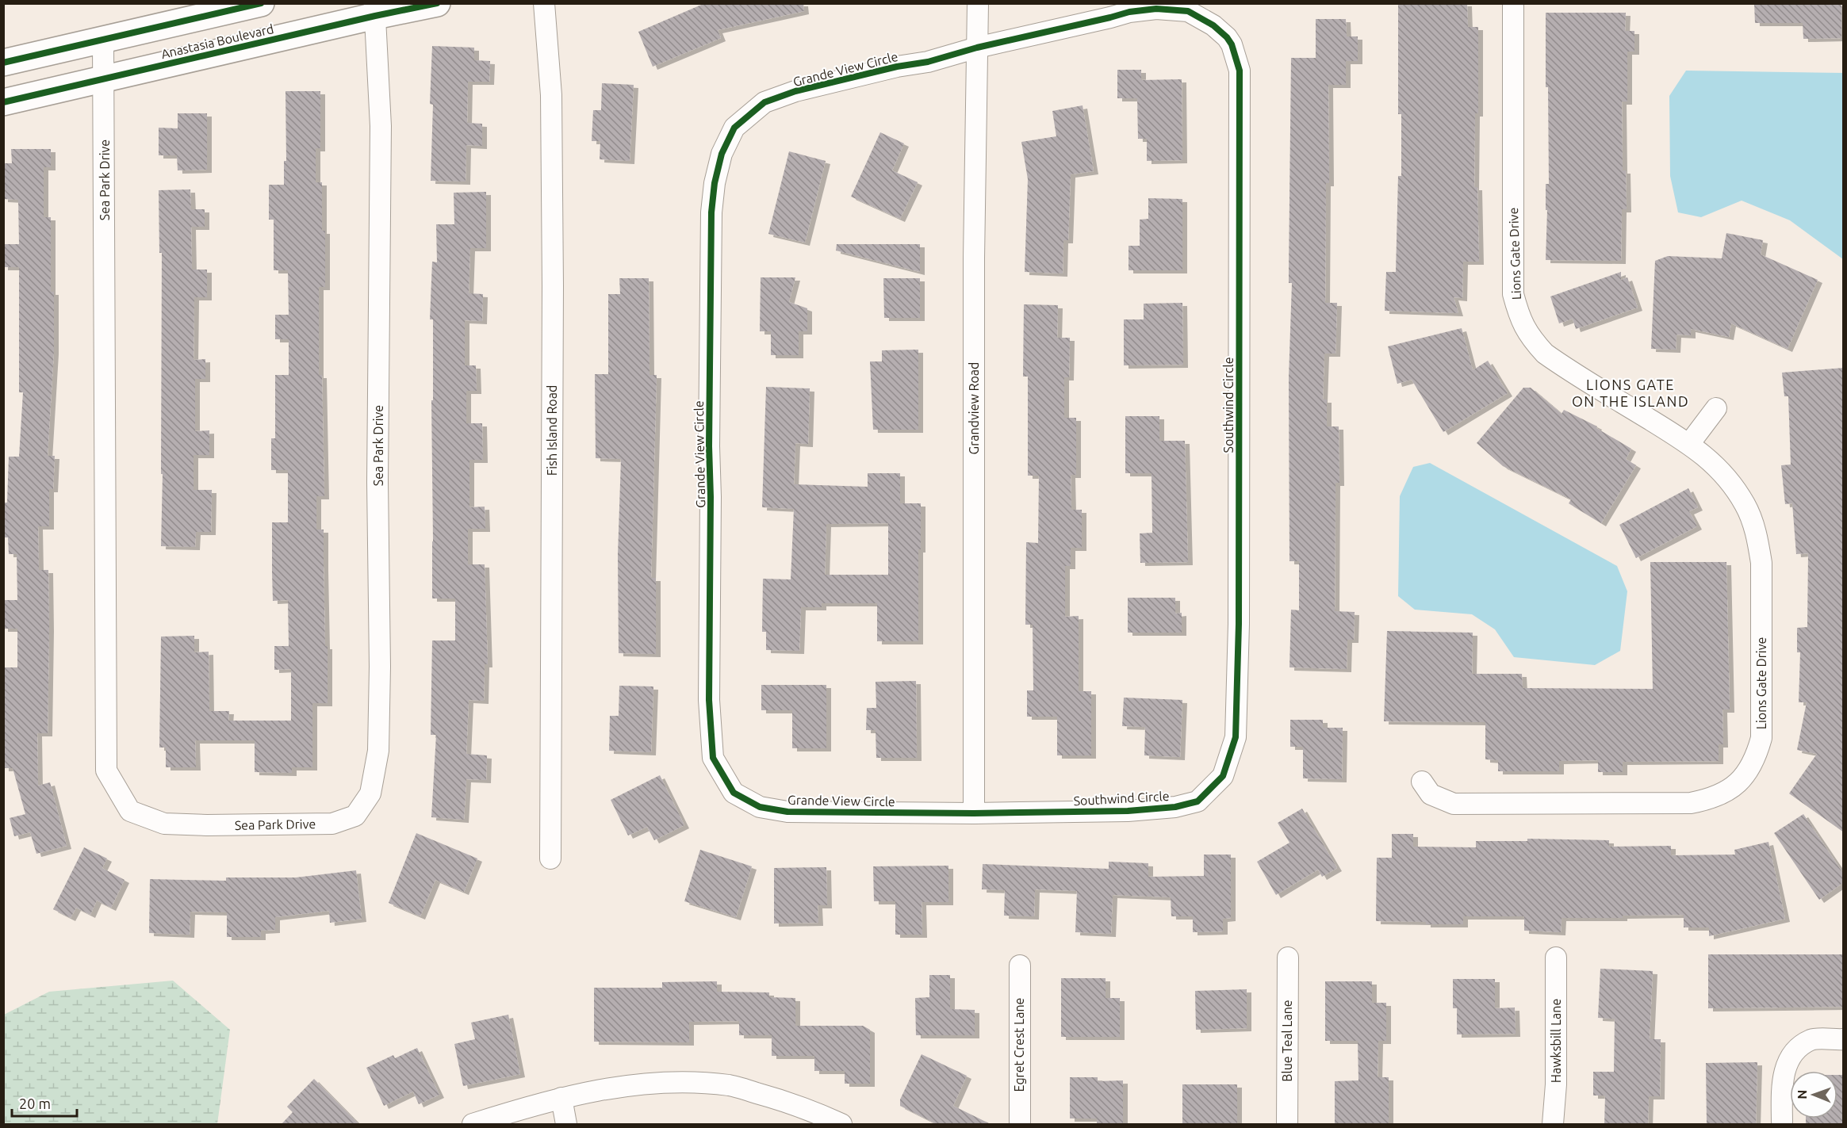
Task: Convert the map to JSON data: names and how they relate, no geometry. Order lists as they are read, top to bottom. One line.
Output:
{"streets":{"main road":["Anastasia Boulevard"],"street":["Grande View Circle","Sea Park Drive","Lions Gate Drive","Southwind Circle","Grandview Road","Fish Island Road","Blue Teal Lane","Hawksbill Lane","Egret Crest Lane"]},"crossings":[["Anastasia Boulevard","Sea Park Drive"],["Grande View Circle","Southwind Circle"],["Grande View Circle","Grandview Road"],["Southwind Circle","Grandview Road"]],"districts":["LIONS GATE ON THE ISLAND"],"scale_bar":"20 m","north":"left"}
